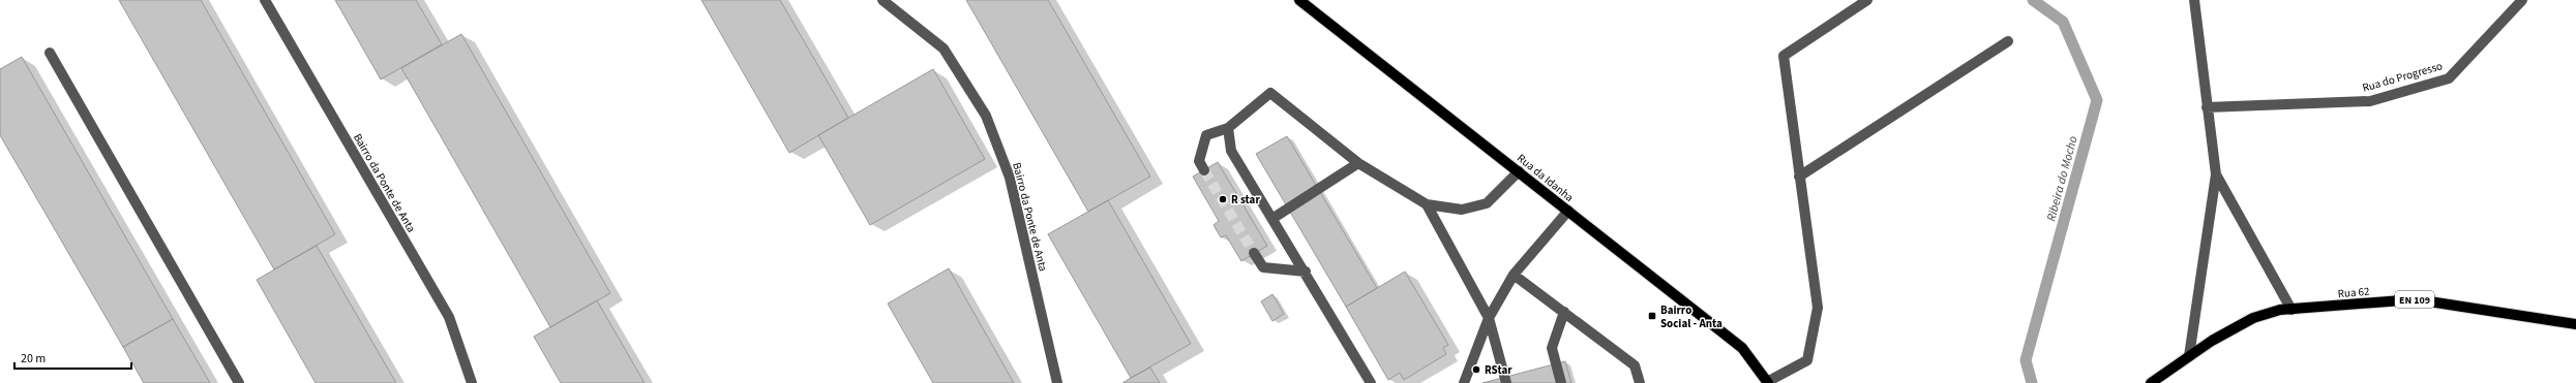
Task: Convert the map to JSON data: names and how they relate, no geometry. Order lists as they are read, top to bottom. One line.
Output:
{"streets":{"main road":["Rua da Idanha","Rua 62","EN 109"],"street":["Rua do Progresso","Bairro da Ponte de Anta"]},"water":["Ribeira do Mocho"],"places":{"other":["R star","RStar"],"transit":["Bairro Social - Anta"]},"scale_bar":"20 m"}
